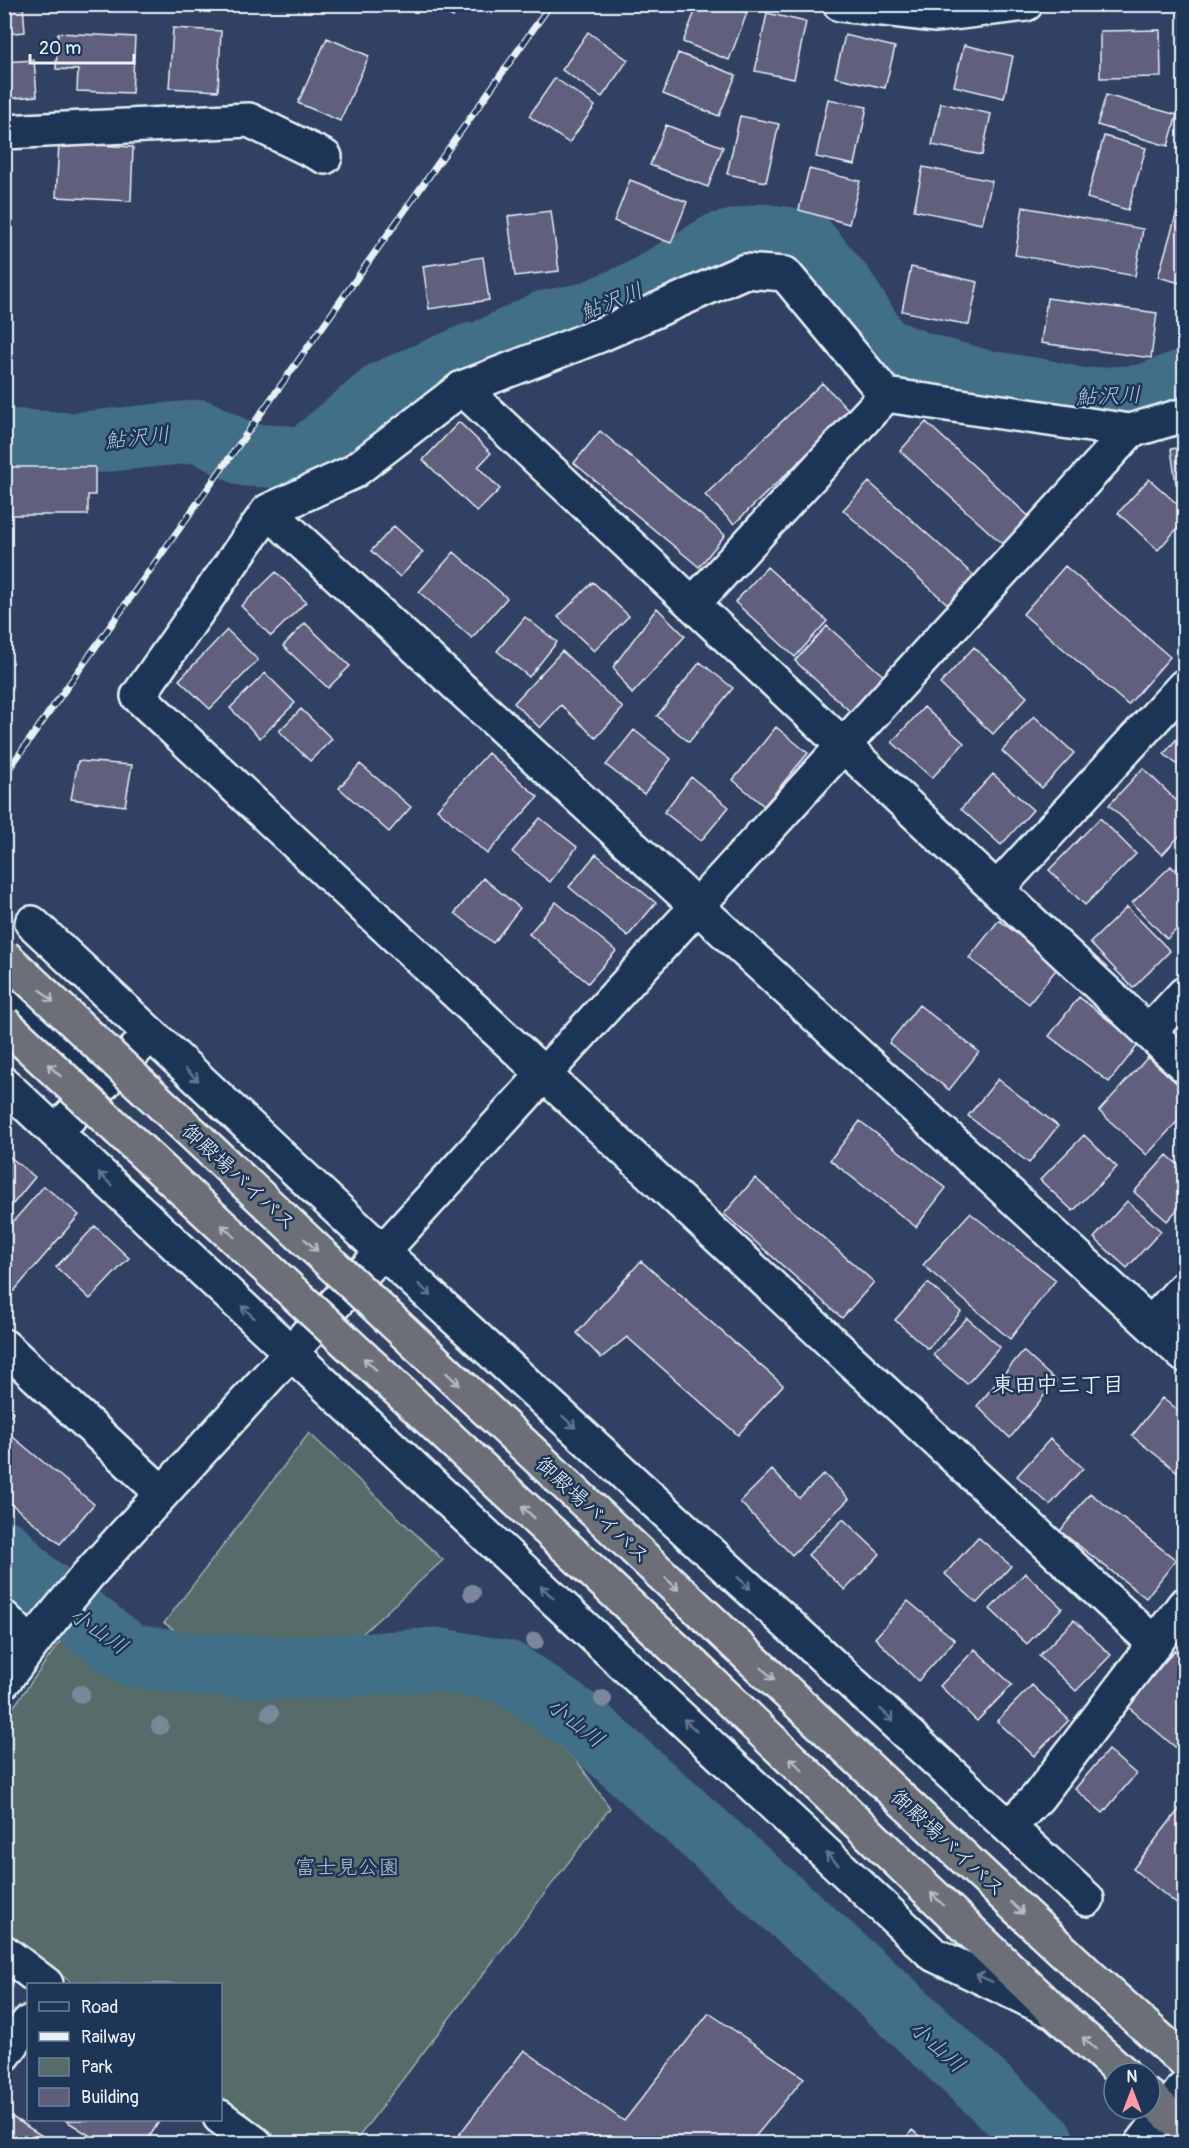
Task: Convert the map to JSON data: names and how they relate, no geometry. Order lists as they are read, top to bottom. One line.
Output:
{"streets":{"highway":["御殿場バイパス"]},"districts":["東田中三丁目"],"water":["鮎沢川","小山川"],"parks":["富士見公園"],"legend":["Road","Railway","Park","Building"],"scale_bar":"20 m","north":"top"}
